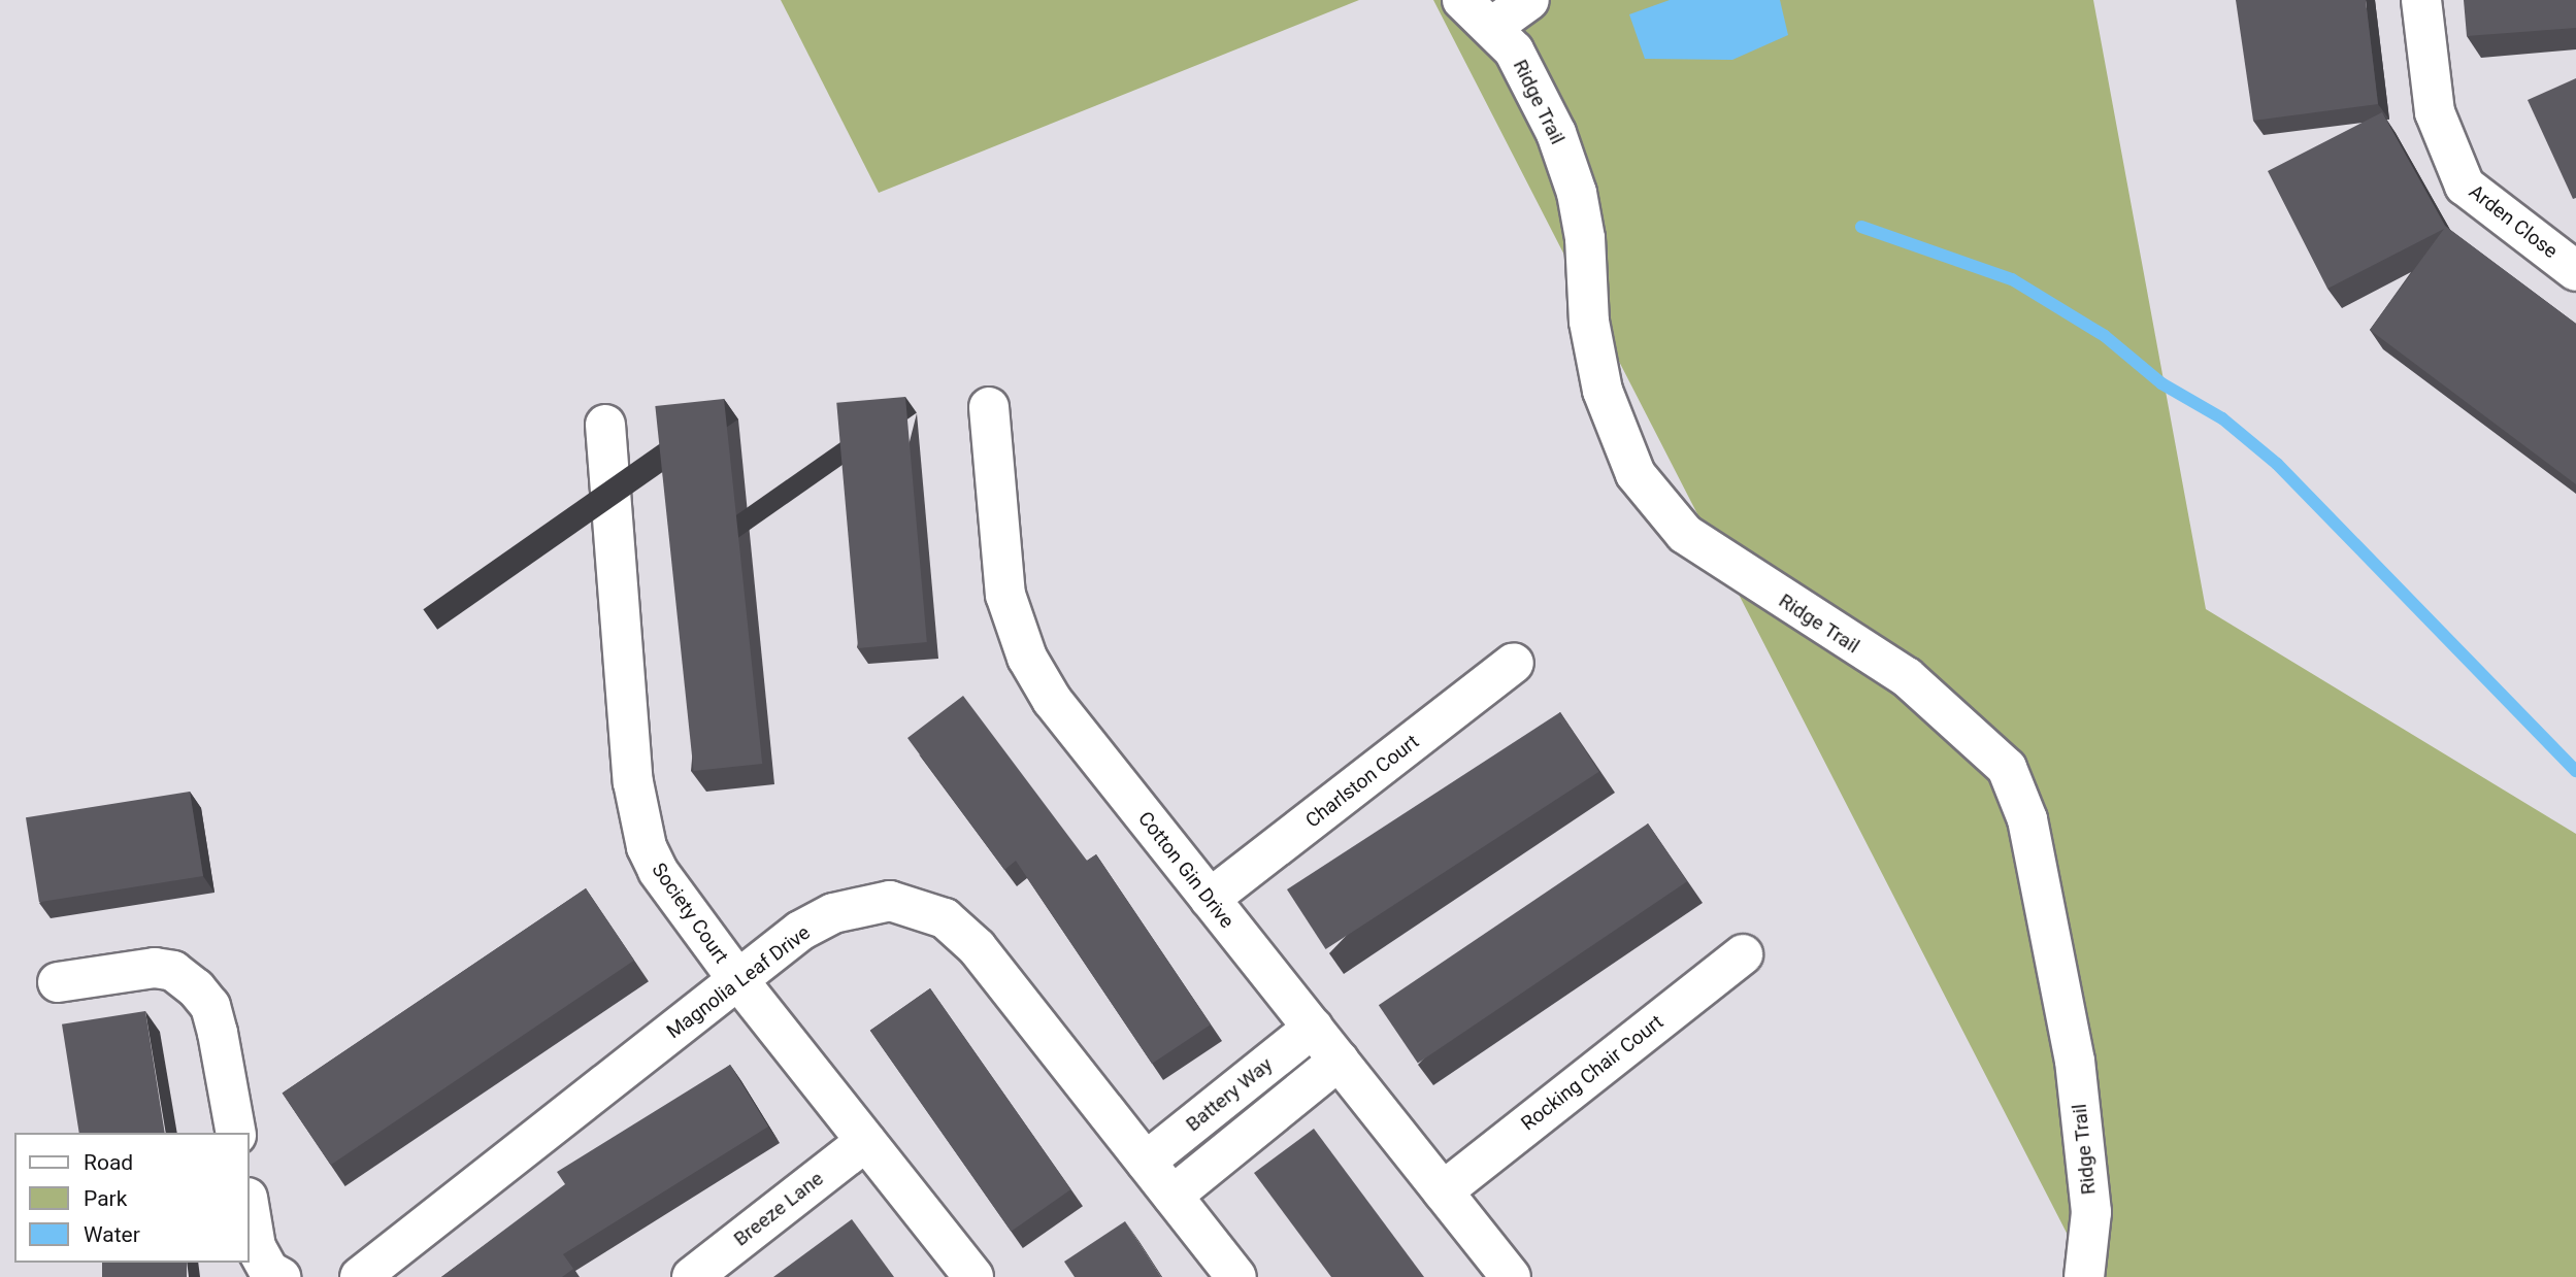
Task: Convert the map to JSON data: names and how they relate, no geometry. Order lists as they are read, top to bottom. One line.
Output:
{"streets":{"street":["Ridge Trail","Arden Close","Charlston Court","Cotton Gin Drive","Society Court","Magnolia Leaf Drive","Rocking Chair Court","Battery Way","Breeze Lane"]},"crossings":[["Charlston Court","Cotton Gin Drive"],["Cotton Gin Drive","Rocking Chair Court"],["Cotton Gin Drive","Battery Way"],["Society Court","Magnolia Leaf Drive"],["Society Court","Breeze Lane"],["Magnolia Leaf Drive","Battery Way"]],"legend":["Road","Park","Water"]}
